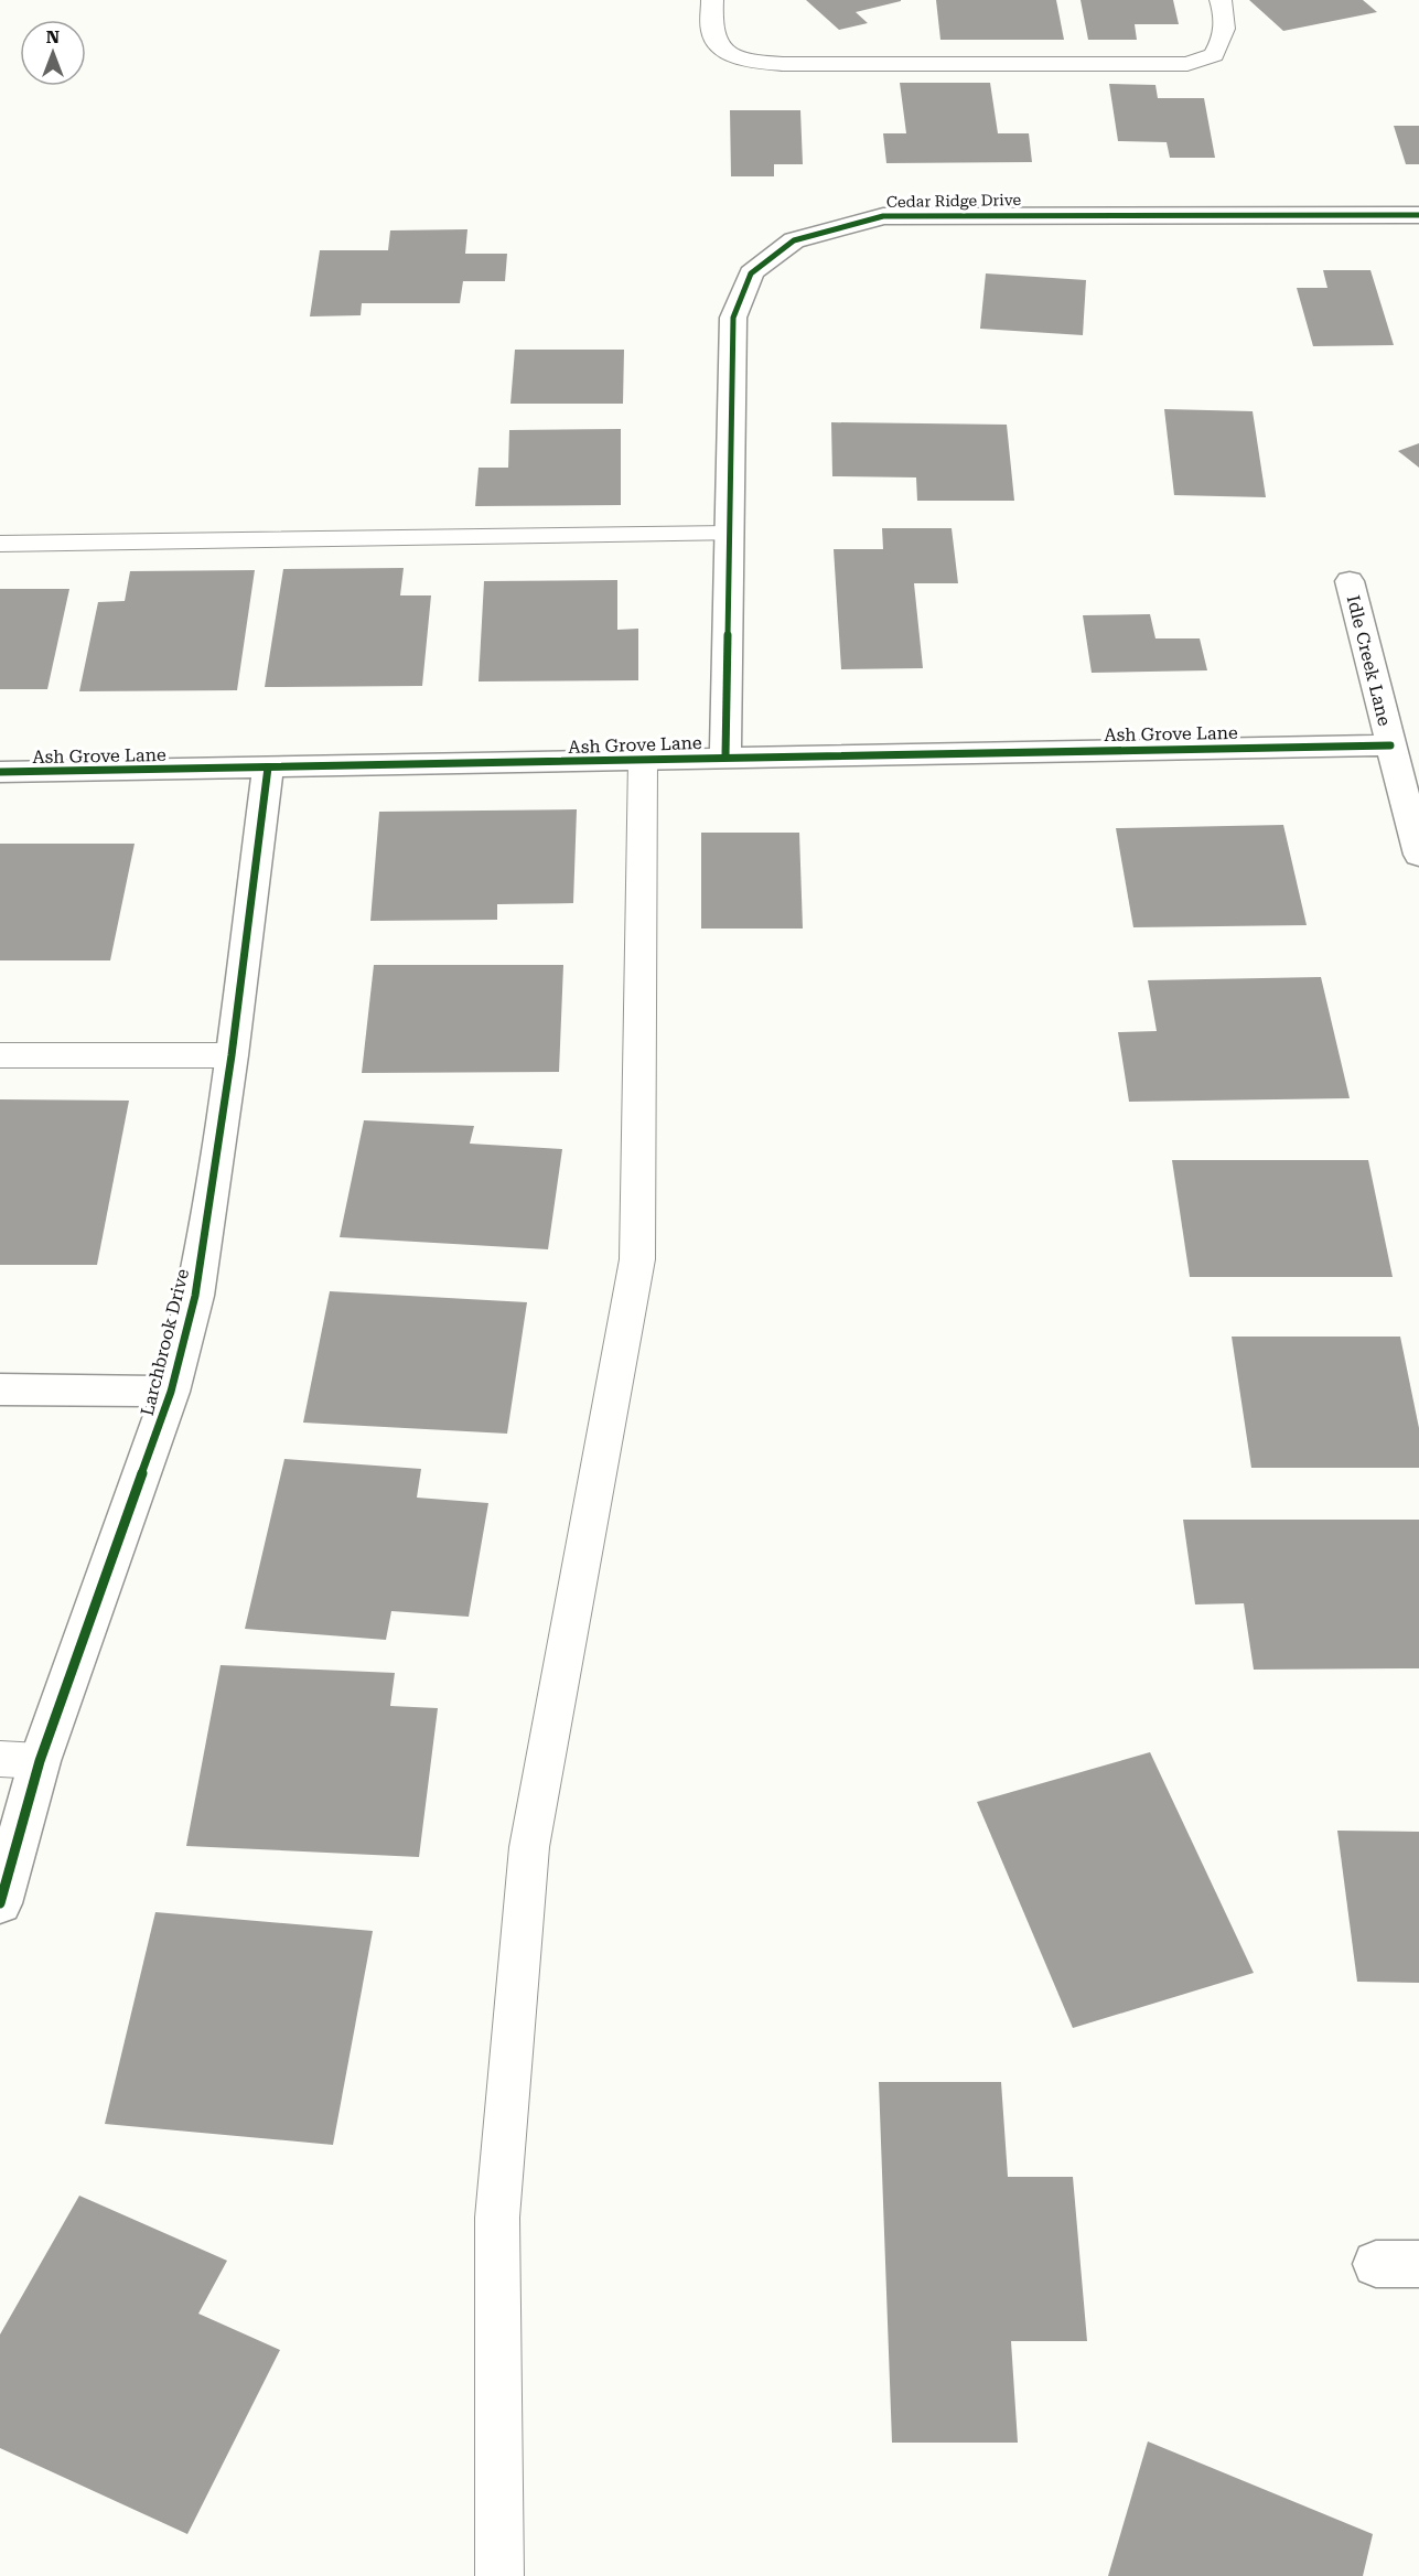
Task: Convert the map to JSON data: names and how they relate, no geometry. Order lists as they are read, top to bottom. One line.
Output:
{"streets":{"street":["Cedar Ridge Drive","Idle Creek Lane","Ash Grove Lane","Larchbrook Drive"]},"crossings":[["Cedar Ridge Drive","Ash Grove Lane"],["Idle Creek Lane","Ash Grove Lane"],["Ash Grove Lane","Larchbrook Drive"]],"north":"top"}
